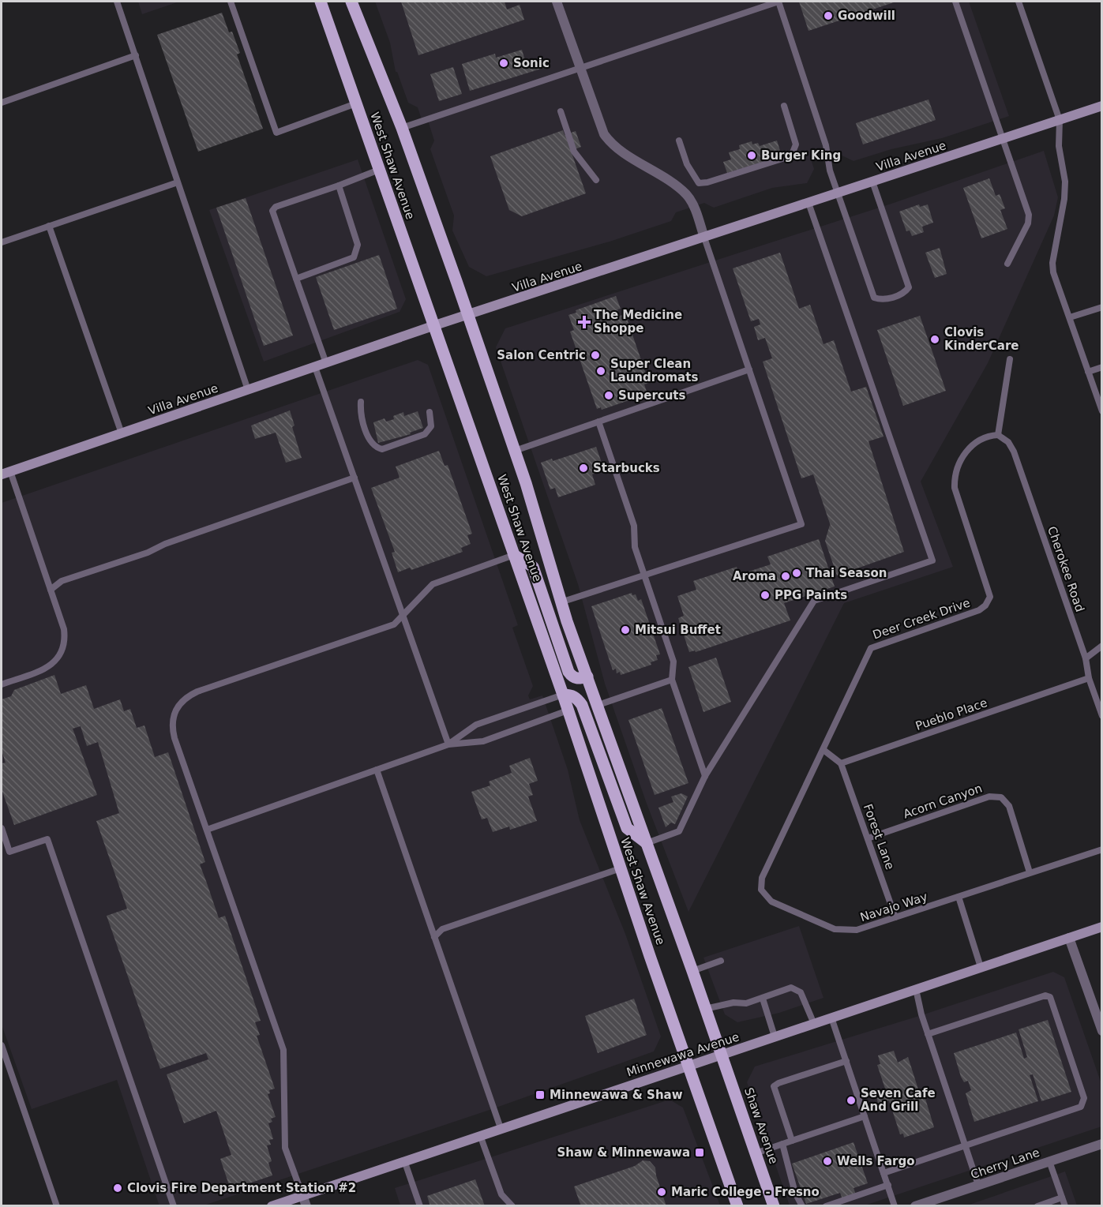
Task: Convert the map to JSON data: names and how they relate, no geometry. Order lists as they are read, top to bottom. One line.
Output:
{"streets":{"main road":["Villa Avenue","West Shaw Avenue","Minnewawa Avenue","Shaw Avenue"],"street":["Cherry Lane"],"lane":["Cherokee Road","Deer Creek Drive","Pueblo Place","Acorn Canyon","Forest Lane","Navajo Way"]},"crossings":[["Villa Avenue","West Shaw Avenue"],["West Shaw Avenue","Minnewawa Avenue"],["West Shaw Avenue","Shaw Avenue"],["Cherokee Road","Deer Creek Drive"],["Cherokee Road","Pueblo Place"],["Deer Creek Drive","Navajo Way"],["Pueblo Place","Forest Lane"],["Acorn Canyon","Forest Lane"],["Acorn Canyon","Navajo Way"],["Forest Lane","Navajo Way"],["Minnewawa Avenue","Shaw Avenue"]],"places":{"other":["Goodwill","Sonic","Burger King","Clovis KinderCare","Salon Centric","Super Clean Laundromats","Supercuts","Starbucks","Thai Season","Aroma","PPG Paints","Mitsui Buffet","Seven Cafe And Grill","Wells Fargo","Clovis Fire Department Station #2","Maric College - Fresno"],"health":["The Medicine Shoppe"],"transit":["Minnewawa & Shaw","Shaw & Minnewawa"]}}
